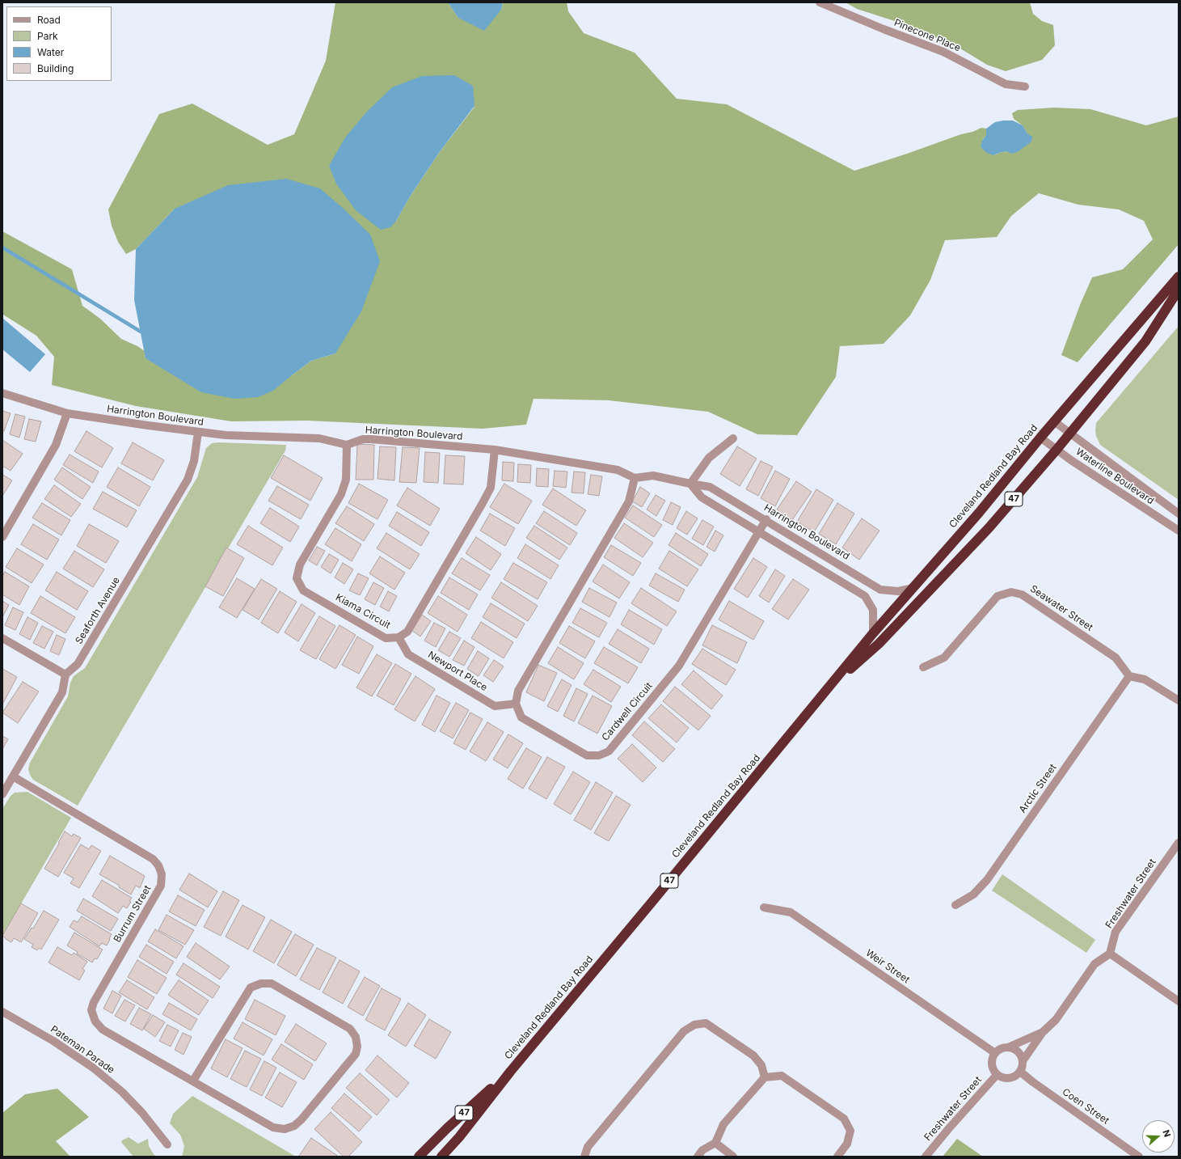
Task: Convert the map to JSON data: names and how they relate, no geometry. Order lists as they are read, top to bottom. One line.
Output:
{"streets":{"highway":["Cleveland Redland Bay Road","47"],"street":["Pinecone Place","Harrington Boulevard","Waterline Boulevard","Seawater Street","Seaforth Avenue","Kiama Circuit","Newport Place","Cardwell Circuit","Arctic Street","Freshwater Street","Burrum Street","Weir Street","Pateman Parade","Coen Street"]},"crossings":[["Harrington Boulevard","Cleveland Redland Bay Road"],["Harrington Boulevard","Seaforth Avenue"],["Harrington Boulevard","Kiama Circuit"],["Harrington Boulevard","Cardwell Circuit"],["Cleveland Redland Bay Road","Waterline Boulevard"],["Seawater Street","Arctic Street"],["Kiama Circuit","Newport Place"],["Newport Place","Cardwell Circuit"],["Freshwater Street","Weir Street"],["Freshwater Street","Coen Street"],["Weir Street","Coen Street"]],"legend":["Road","Park","Water","Building"],"north":"right"}
